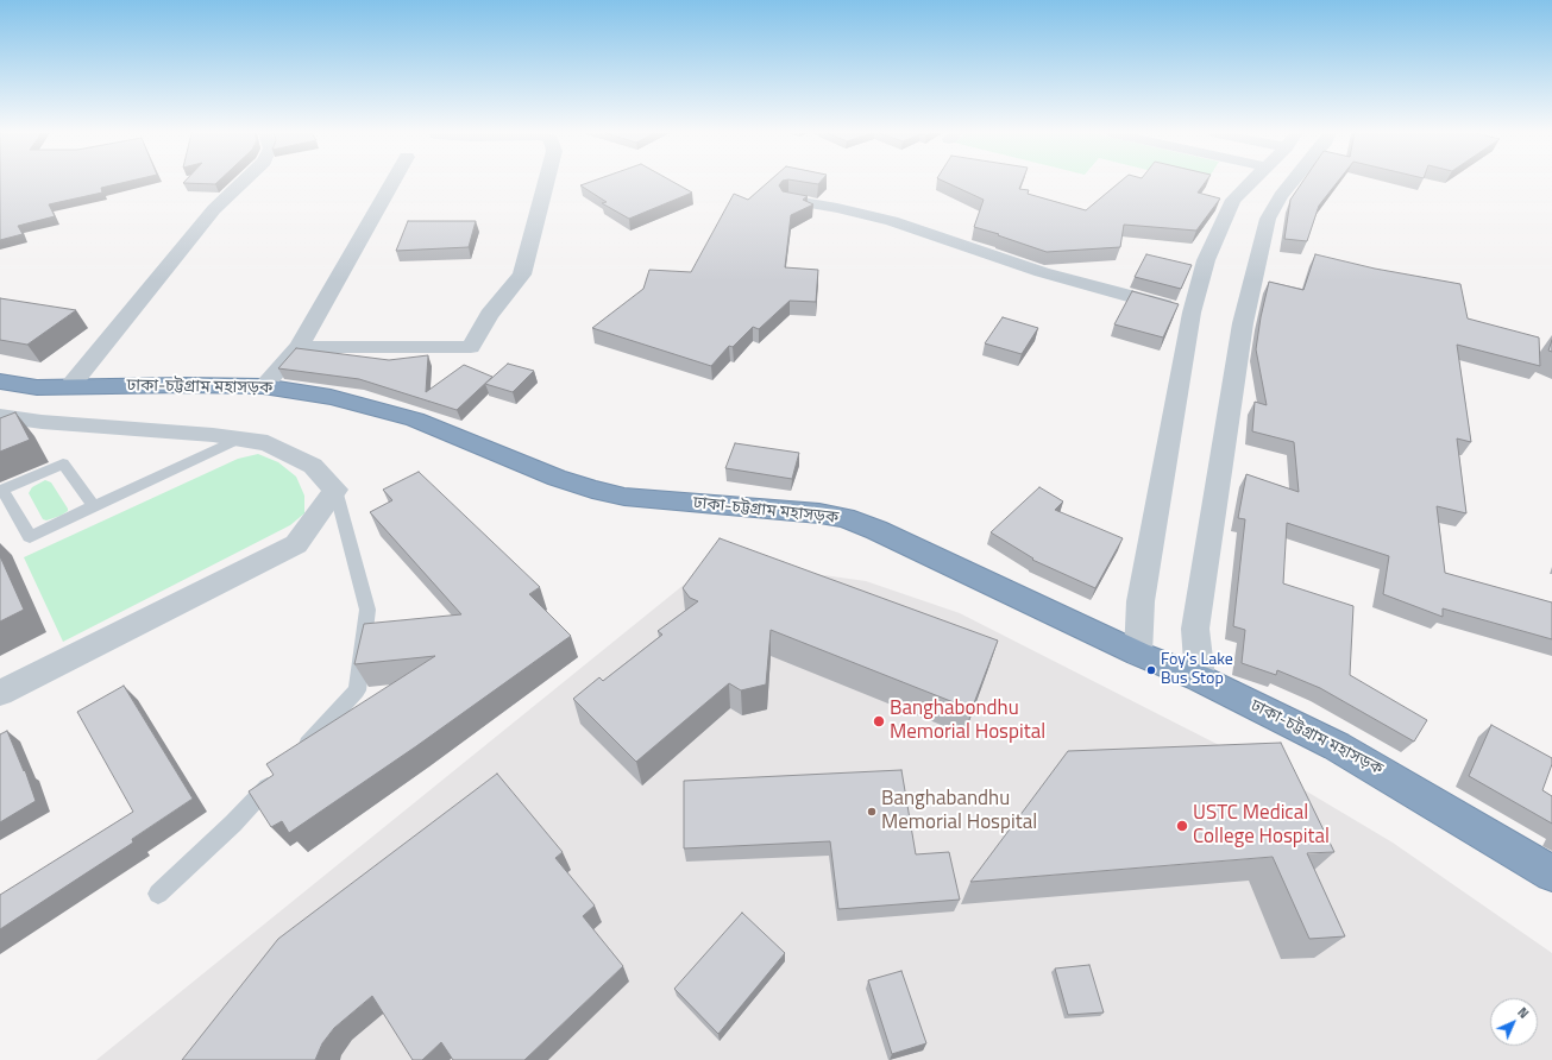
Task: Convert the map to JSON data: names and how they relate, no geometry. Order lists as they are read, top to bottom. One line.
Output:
{"streets":{"highway":["ঢাকা-চট্টগ্রাম মহাসড়ক"]},"places":["Foy's Lake Bus Stop","Banghabondhu Memorial Hospital","Banghabandhu Memorial Hospital","USTC Medical College Hospital"],"north":"top right"}
